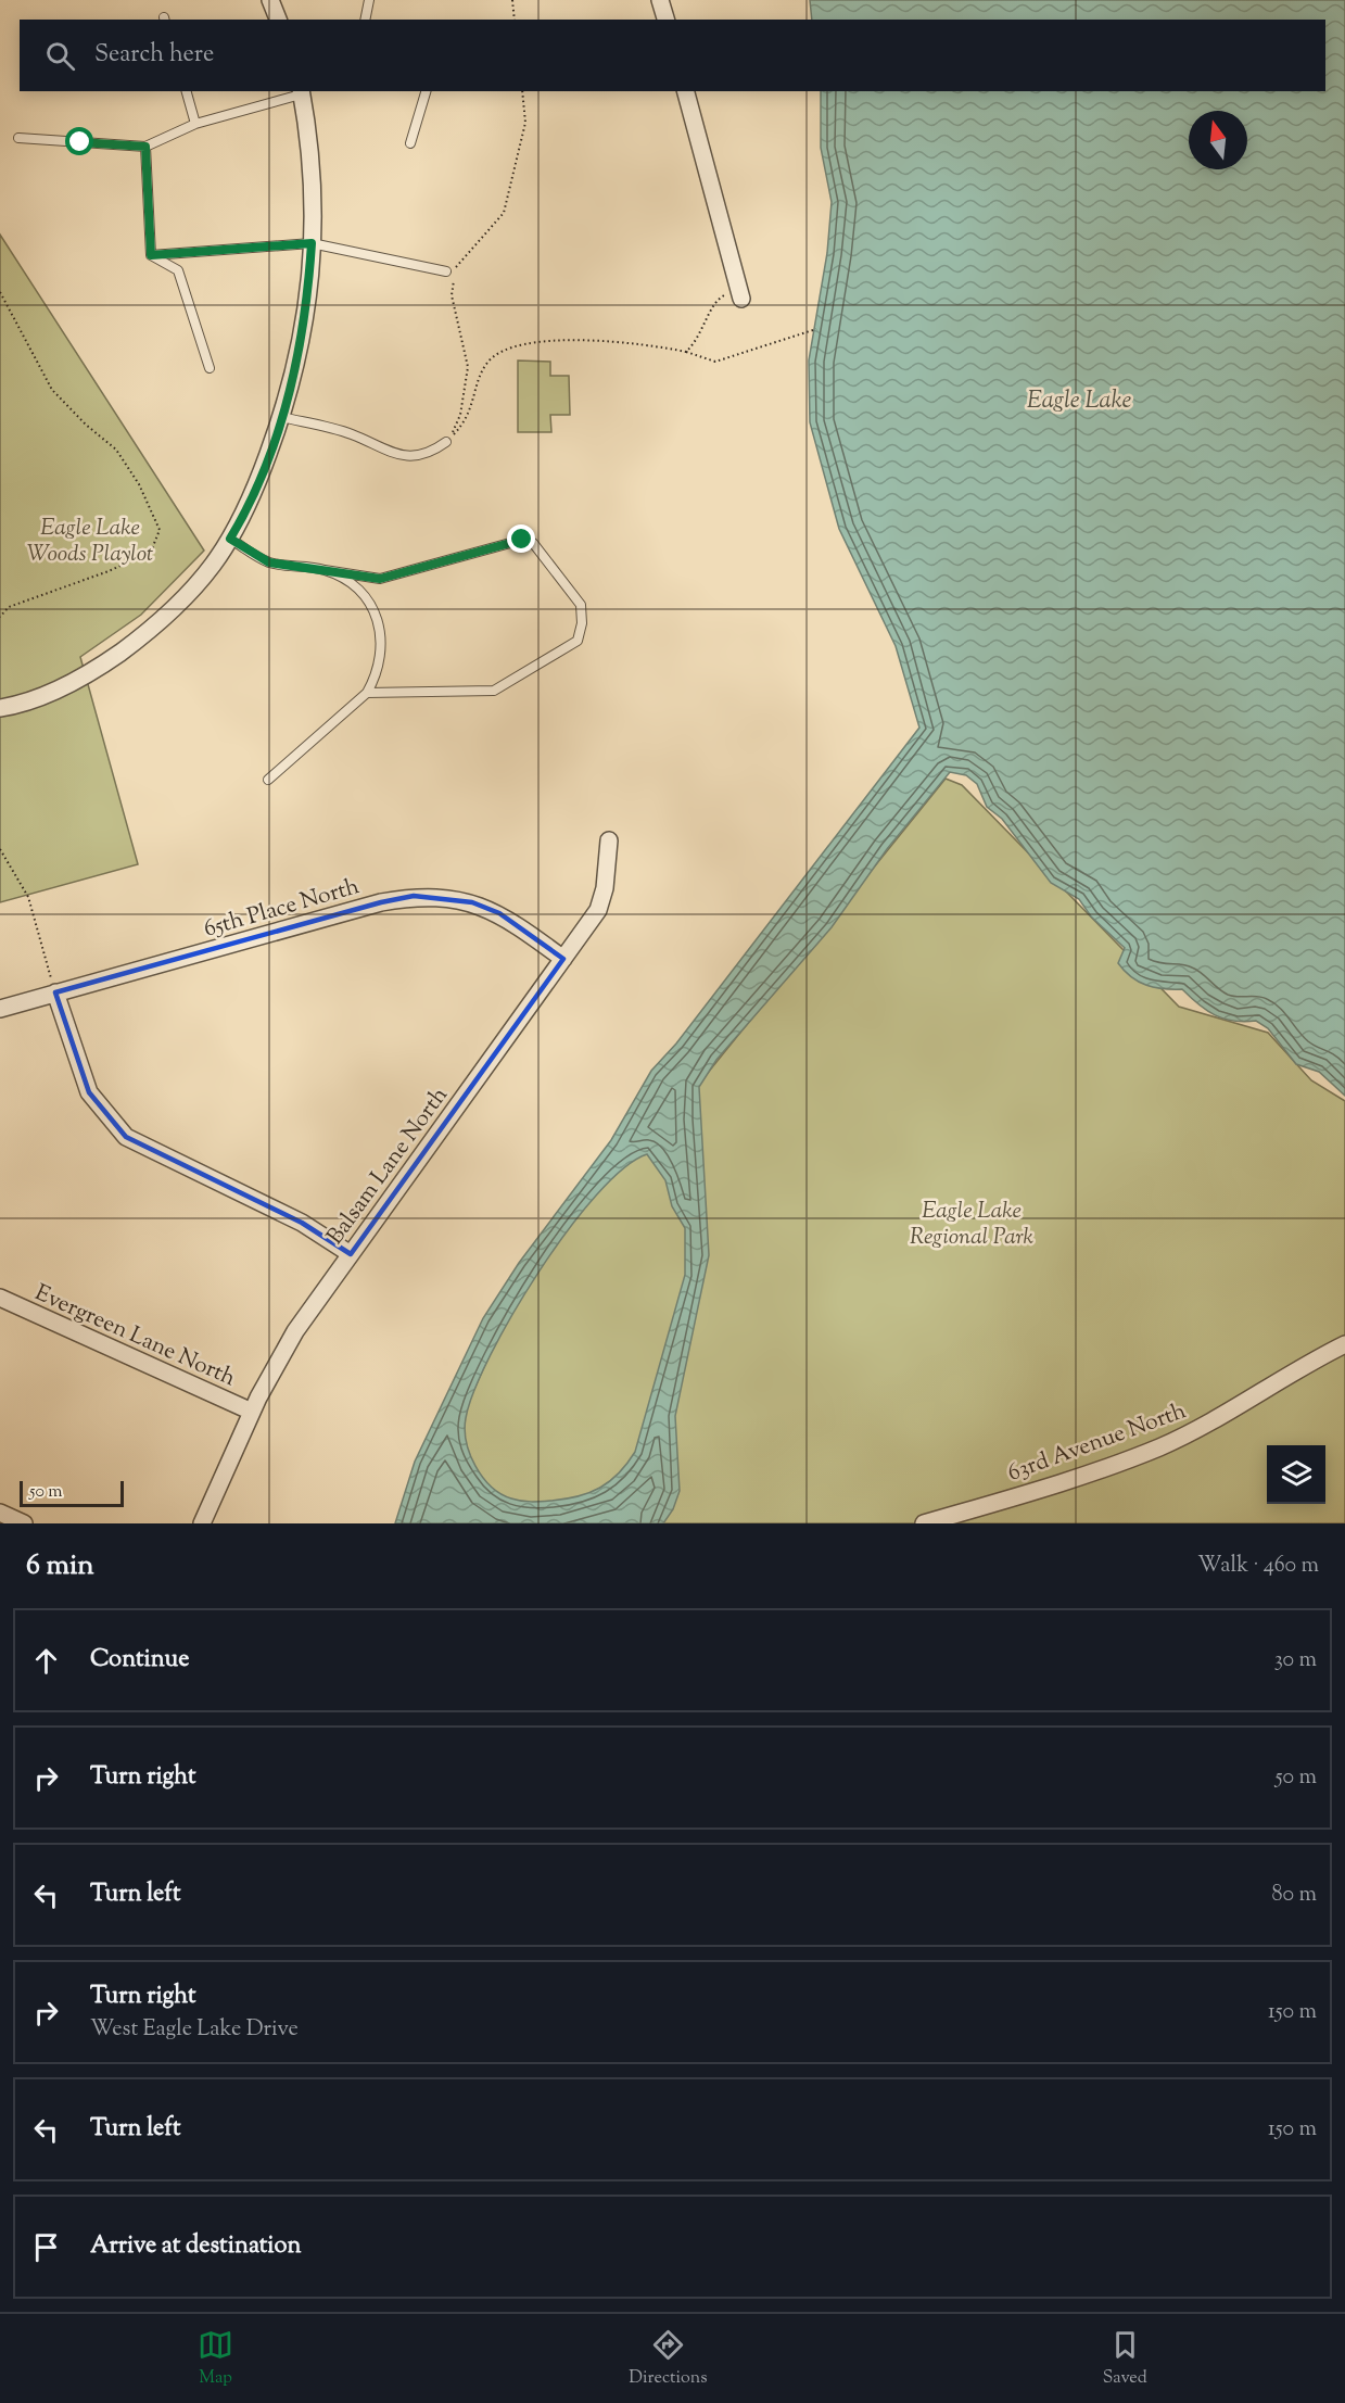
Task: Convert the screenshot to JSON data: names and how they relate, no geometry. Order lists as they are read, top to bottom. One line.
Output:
{"streets":{"street":["65th Place North","Balsam Lane North","Evergreen Lane North","63rd Avenue North"]},"crossings":[["65th Place North","Balsam Lane North"],["Balsam Lane North","Evergreen Lane North"]],"water":["Eagle Lake"],"parks":["Eagle Lake Woods Playlot","Eagle Lake Regional Park"],"scale_bar":"50 m","north":"top","page":{"search":"Search here","scale":"50 m","heading":["6 min","Walk · 460 m"],"list":[["Continue","30 m"],["Turn right","50 m"],["Turn left","80 m"],["Turn right","West Eagle Lake Drive","150 m"],["Turn left","150 m"],"Arrive at destination"],"nav":["Map","Directions","Saved"]}}
